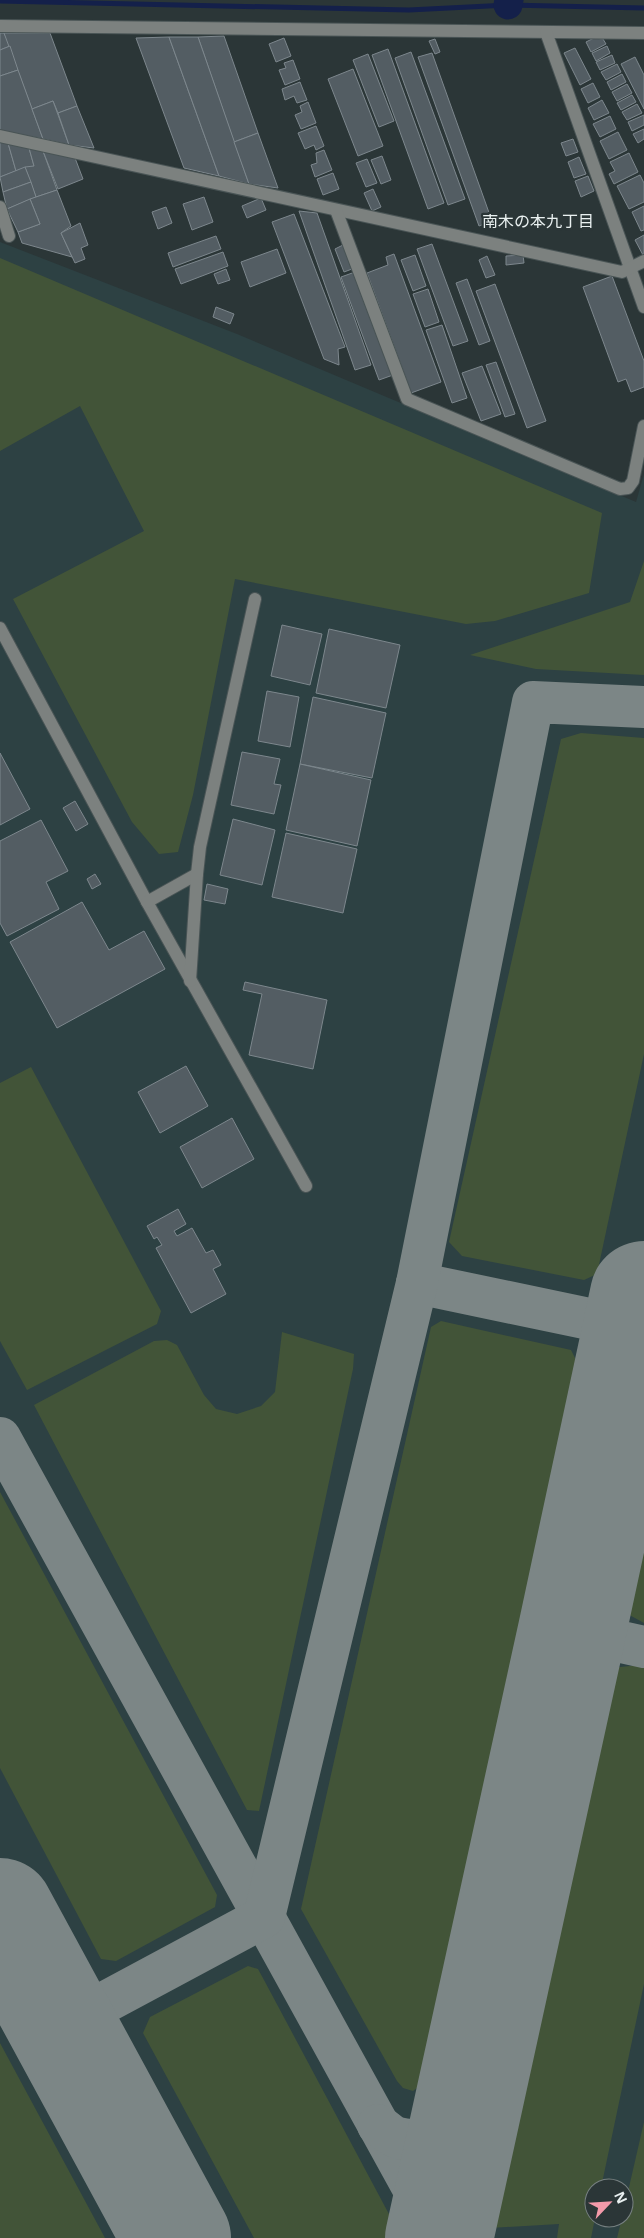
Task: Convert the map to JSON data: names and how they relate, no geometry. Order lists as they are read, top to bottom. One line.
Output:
{"districts":["南木の本九丁目"],"north":"top right"}
